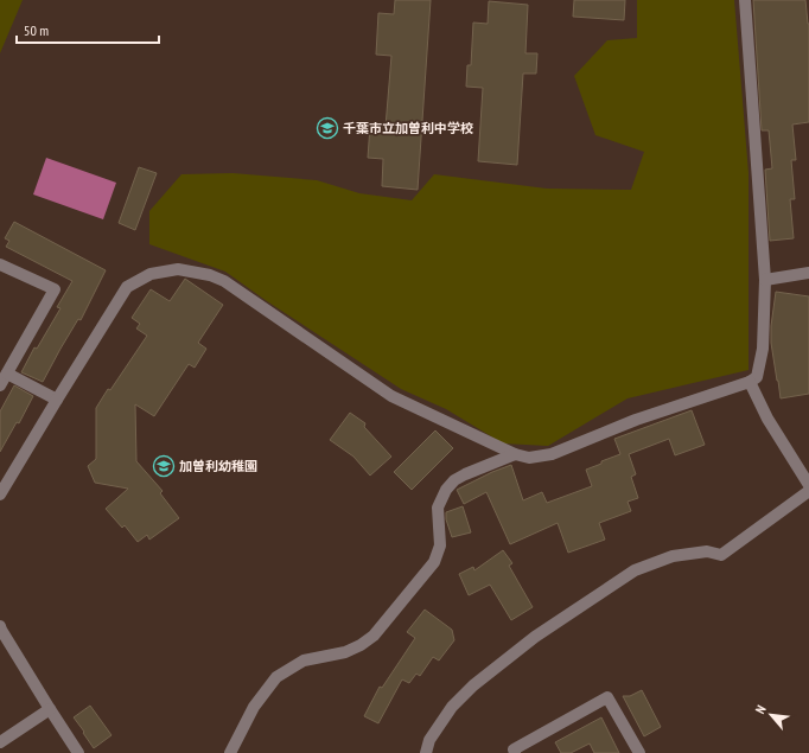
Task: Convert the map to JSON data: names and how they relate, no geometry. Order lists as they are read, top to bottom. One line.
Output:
{"places":{"school or university":["千葉市立加曽利中学校","加曽利幼稚園"]},"scale_bar":"50 m","north":"top left"}
